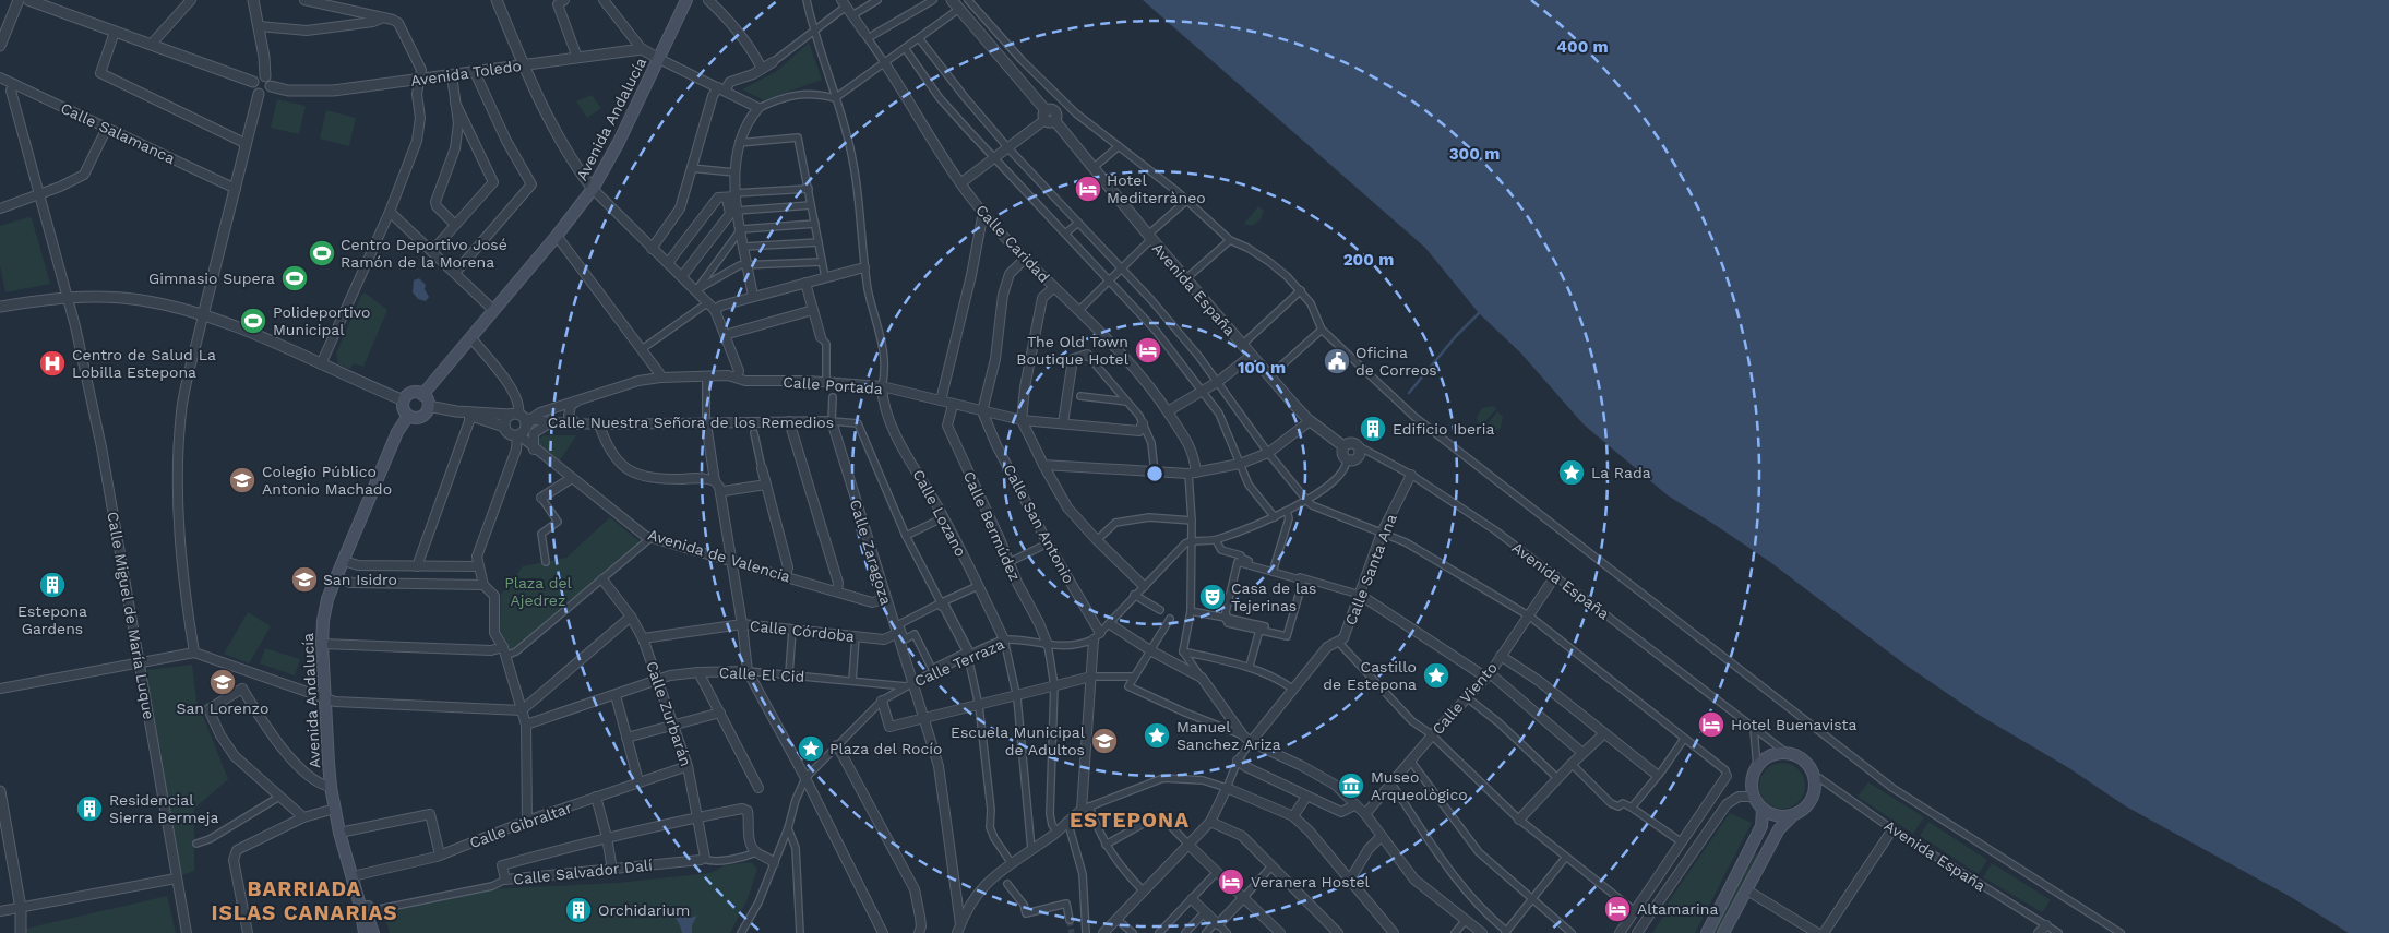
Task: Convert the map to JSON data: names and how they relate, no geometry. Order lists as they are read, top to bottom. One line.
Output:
{"streets":{"main road":["Avenida Andalucía"],"street":["Avenida Toledo","Calle Salamanca","Calle Caridad","Avenida España","Calle Portada","Calle Nuestra Señora de los Remedios","Calle Lozano","Calle San Antonio","Calle Bermúdez","Calle Zaragoza","Avenida de Valencia","Calle Santa Ana","Calle Miguel de María Luque","Calle Córdoba","Calle Terraza","Calle El Cid","Calle Viento","Calle Zurbarán","Calle Gibraltar","Calle Salvador Dalí"]},"crossings":[["Avenida Andalucía","Calle Gibraltar"],["Avenida Andalucía","Calle Salvador Dalí"],["Calle Salamanca","Calle Miguel de María Luque"],["Avenida España","Calle Santa Ana"],["Avenida España","Calle Viento"],["Calle Portada","Calle Nuestra Señora de los Remedios"],["Calle Portada","Calle Lozano"],["Calle Portada","Calle San Antonio"],["Calle Portada","Calle Bermúdez"],["Calle Portada","Avenida de Valencia"],["Calle Nuestra Señora de los Remedios","Calle Zaragoza"],["Calle Nuestra Señora de los Remedios","Avenida de Valencia"],["Calle Lozano","Calle Terraza"],["Calle San Antonio","Calle Terraza"],["Calle Bermúdez","Calle Terraza"],["Calle Zaragoza","Avenida de Valencia"],["Calle Zaragoza","Calle Córdoba"],["Calle Zaragoza","Calle Terraza"],["Calle Zaragoza","Calle El Cid"],["Calle Córdoba","Calle Zurbarán"],["Calle Terraza","Calle El Cid"],["Calle El Cid","Calle Zurbarán"],["Calle Zurbarán","Calle Gibraltar"],["Calle Zurbarán","Calle Salvador Dalí"]],"districts":["ESTEPONA","BARRIADA ISLAS CANARIAS"],"parks":["Plaza del Ajedrez"],"places":{"hotel":["Hotel Mediterràneo","The Old Town Boutique Hotel","Hotel Buenavista","Veranera Hostel","Altamarina"],"sports":["Centro Deportivo José Ramón de la Morena","Gimnasio Supera","Polideportivo Municipal"],"public building":["Oficina de Correos"],"hospital":["Centro de Salud La Lobilla Estepona"],"building":["Edificio Iberia","Estepona Gardens","Residencial Sierra Bermeja","Orchidarium"],"place":["La Rada","Castillo de Estepona","Manuel Sanchez Ariza","Plaza del Rocío"],"school or university":["Colegio Público Antonio Machado","San Isidro","San Lorenzo","Escuela Municipal de Adultos"],"theatre":["Casa de las Tejerinas"],"museum":["Museo Arqueològico"]},"rings":["400 m","300 m","200 m","100 m"]}
